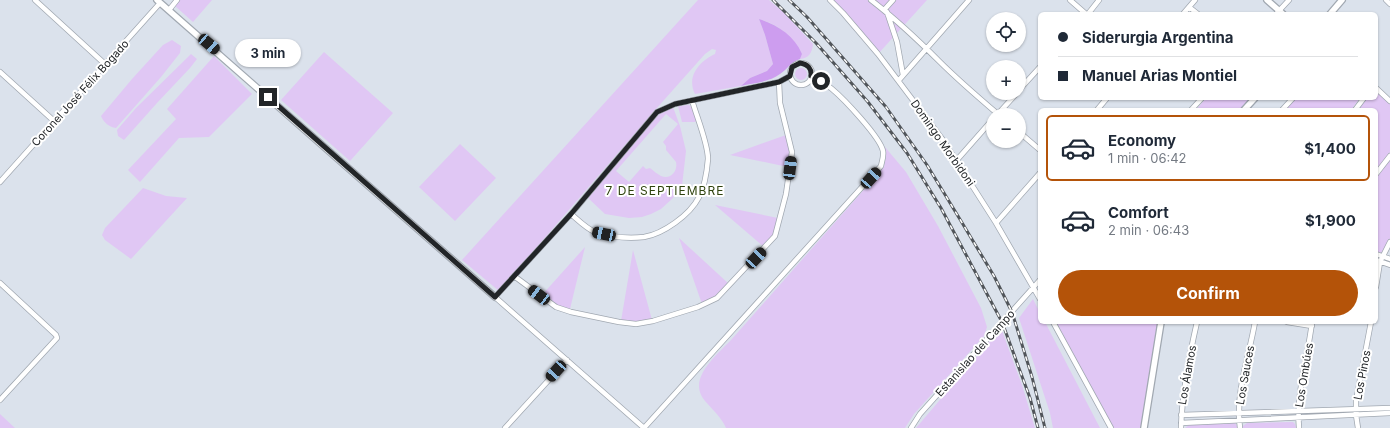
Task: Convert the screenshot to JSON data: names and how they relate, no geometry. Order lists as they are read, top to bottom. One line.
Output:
{"streets":{"street":["Coronel José Félix Bogado","Domingo Morbidoni","Estanislao del Campo","Los Álamos","Los Sauces","Los Ombúes","Los Pinos"]},"crossings":[["Domingo Morbidoni","Estanislao del Campo"]],"districts":["7 DE SEPTIEMBRE"],"page":{"map_buttons":["+","−"],"banner":["Siderurgia Argentina","Manuel Arias Montiel"],"bubble":"3 min","list":[{"name":"Economy","note":"1 min · 06:42","value":"$1,400"},{"name":"Comfort","note":"2 min · 06:43","value":"$1,900"}],"buttons":"Confirm"}}
